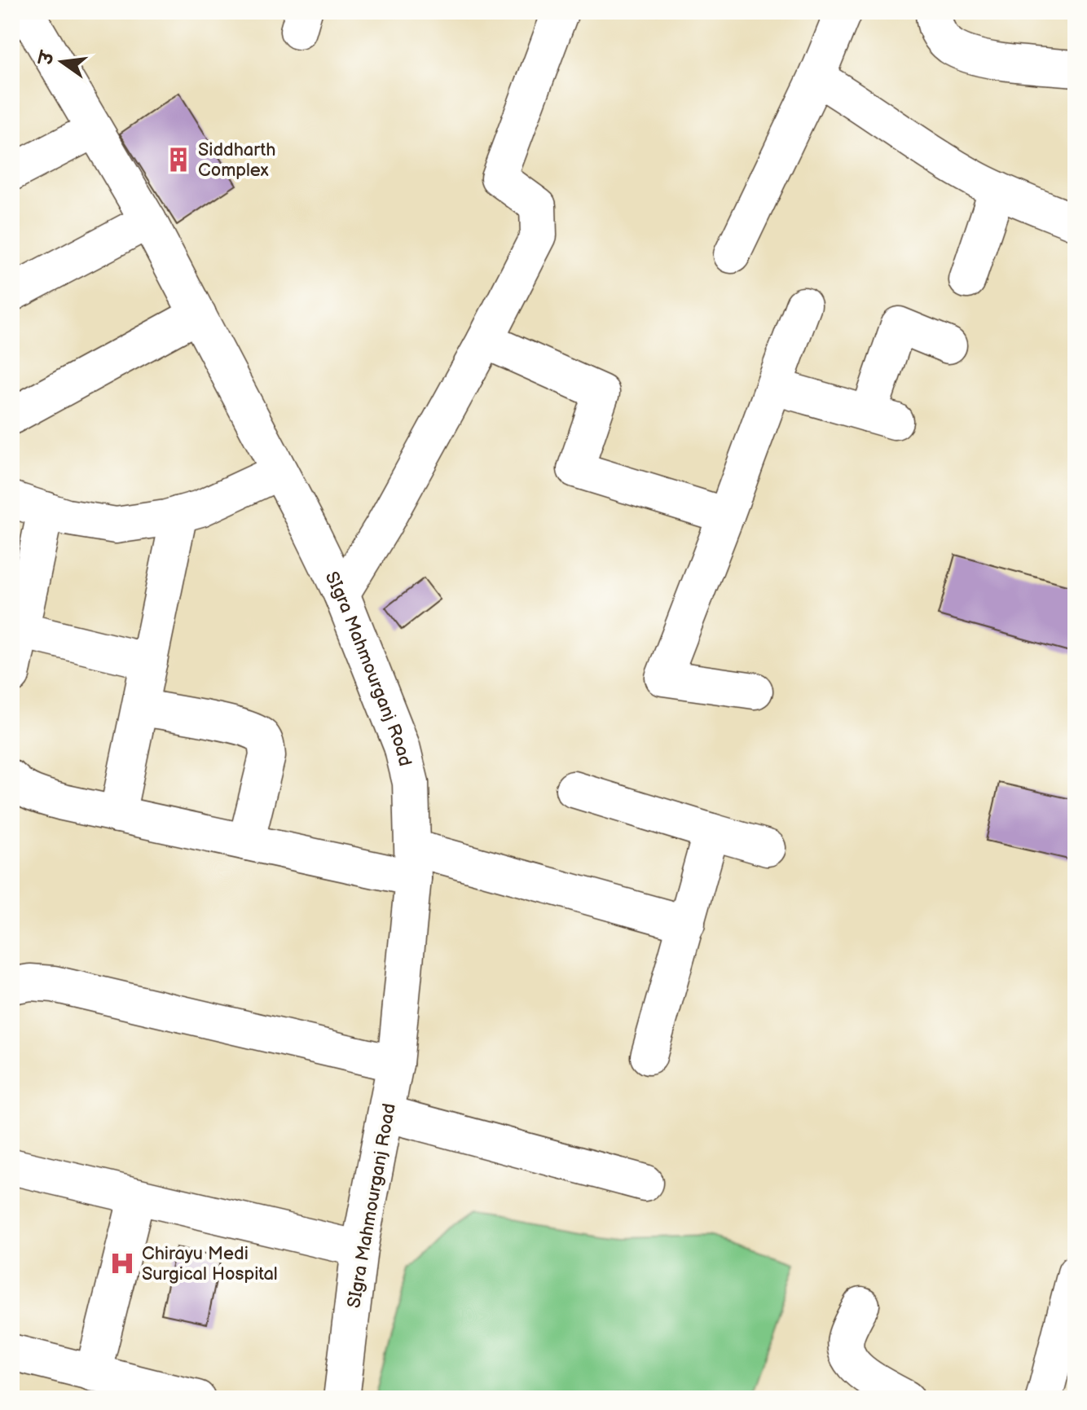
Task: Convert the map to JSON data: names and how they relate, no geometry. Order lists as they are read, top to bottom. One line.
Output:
{"streets":{"street":["SIgra Mahmourganj Road"]},"places":{"building":["Siddharth Complex"],"hospital":["Chirayu Medi Surgical Hospital"]},"north":"left"}
